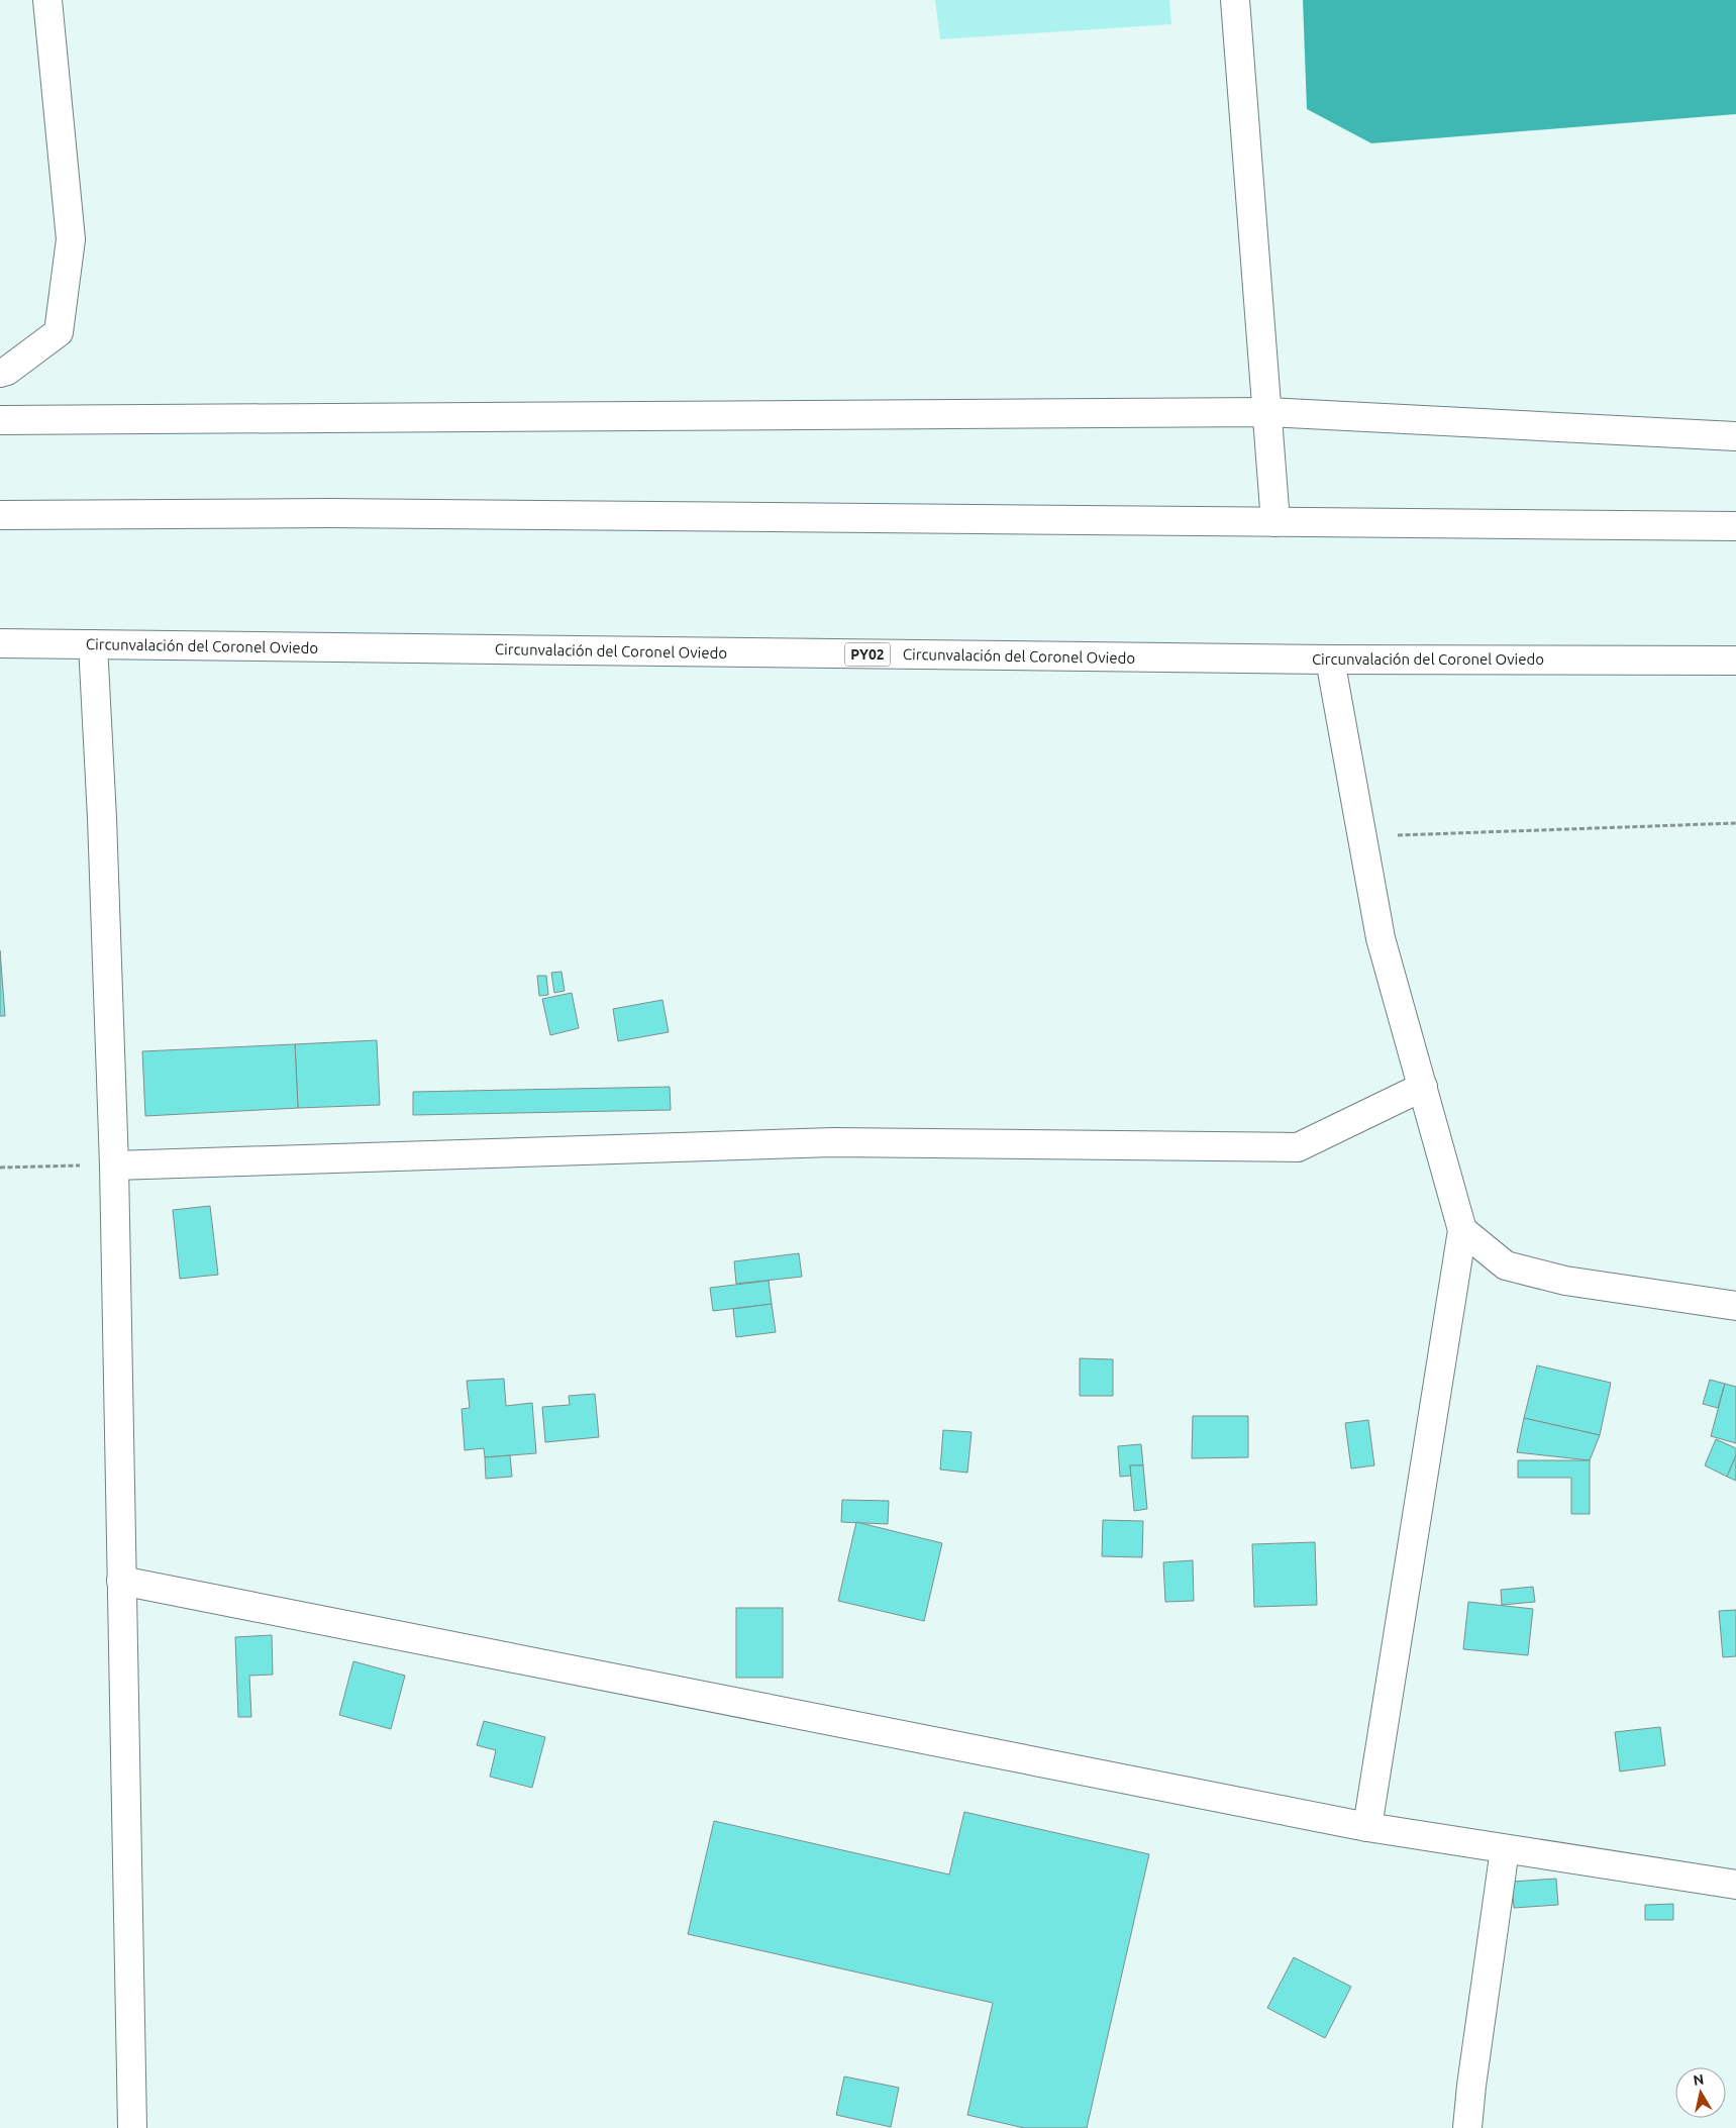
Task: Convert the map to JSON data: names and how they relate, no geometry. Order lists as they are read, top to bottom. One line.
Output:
{"streets":{"main road":["Circunvalación del Coronel Oviedo","PY02"]},"north":"top"}
